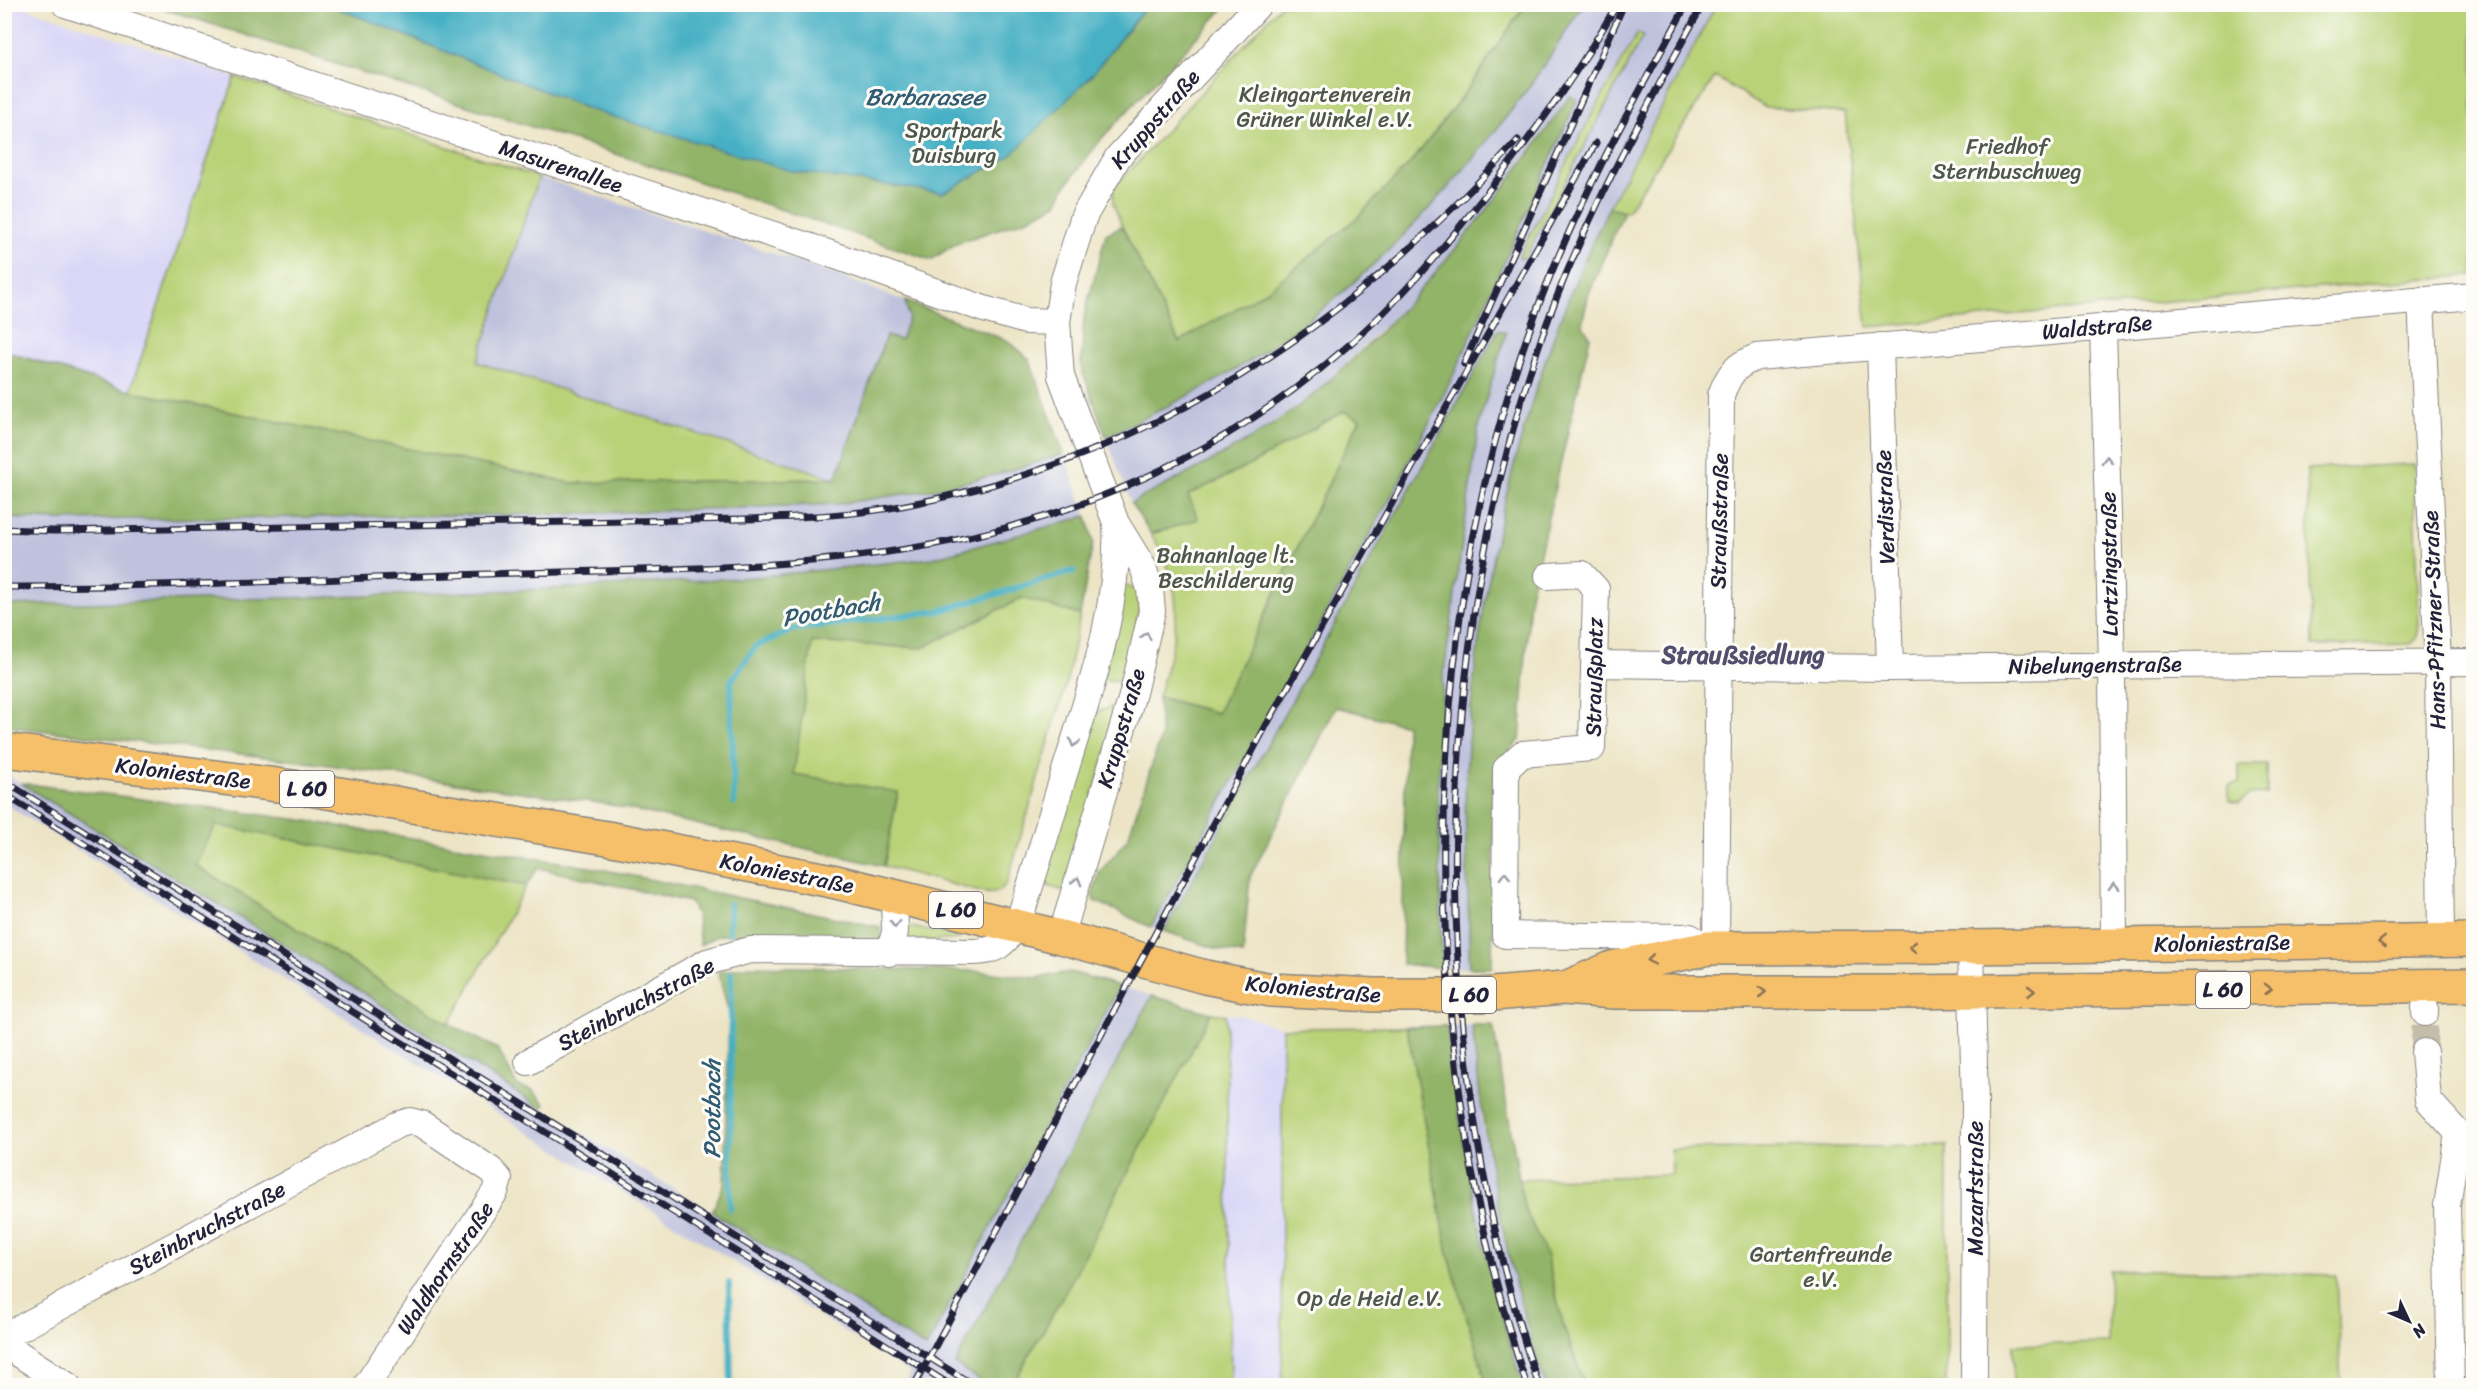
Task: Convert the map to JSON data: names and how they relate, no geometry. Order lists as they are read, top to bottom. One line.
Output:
{"streets":{"main road":["Koloniestraße","L 60"],"street":["Kruppstraße","Masurenallee","Waldstraße","Verdistraße","Straußstraße","Lortzingstraße","Hans-Pfitzner-Straße","Nibelungenstraße","Straußplatz","Steinbruchstraße","Mozartstraße","Waldhornstraße"]},"crossings":[["Kruppstraße","Masurenallee"],["Kruppstraße","Koloniestraße"],["Kruppstraße","Steinbruchstraße"],["Waldstraße","Verdistraße"],["Waldstraße","Straußstraße"],["Waldstraße","Lortzingstraße"],["Waldstraße","Hans-Pfitzner-Straße"],["Verdistraße","Nibelungenstraße"],["Straußstraße","Nibelungenstraße"],["Straußstraße","Koloniestraße"],["Lortzingstraße","Nibelungenstraße"],["Lortzingstraße","Koloniestraße"],["Hans-Pfitzner-Straße","Nibelungenstraße"],["Hans-Pfitzner-Straße","Koloniestraße"],["Straußplatz","Koloniestraße"],["Koloniestraße","Steinbruchstraße"],["Koloniestraße","Mozartstraße"],["Steinbruchstraße","Waldhornstraße"]],"one_way":["Lortzingstraße"],"districts":["Straußsiedlung"],"water":["Barbarasee","Pootbach"],"parks":["Kleingartenverein Grüner Winkel e.V.","Sportpark Duisburg","Friedhof Sternbuschweg","Bahnanlage lt. Beschilderung","Gartenfreunde e.V.","Op de Heid e.V."],"north":"bottom right"}
